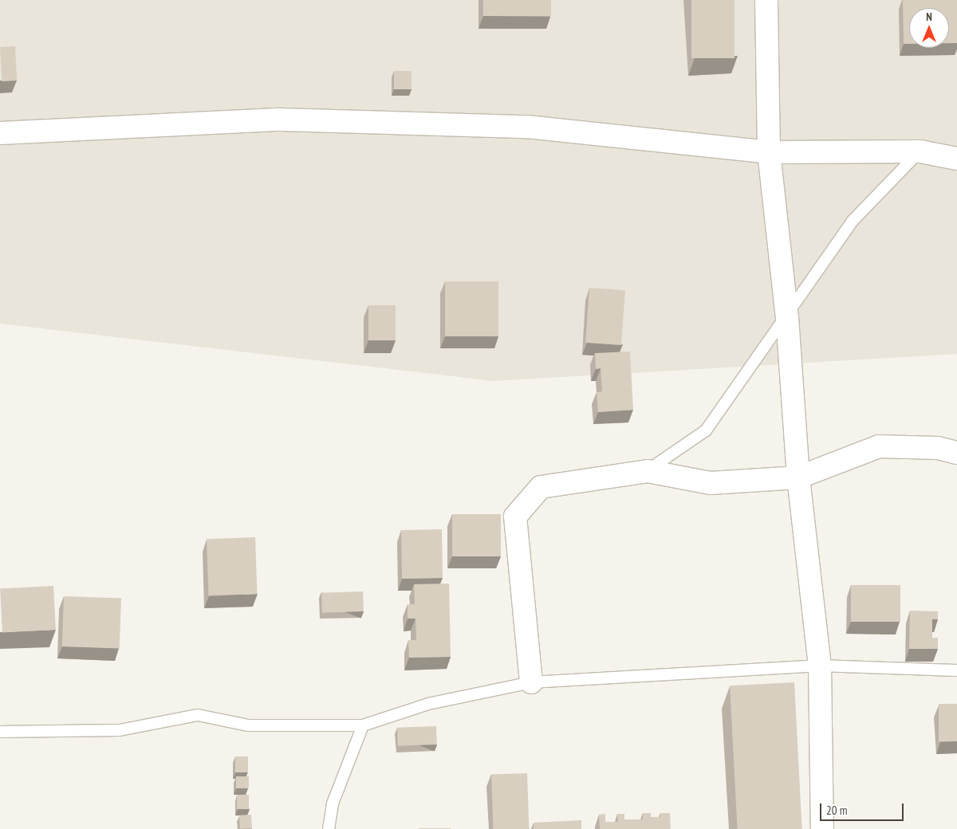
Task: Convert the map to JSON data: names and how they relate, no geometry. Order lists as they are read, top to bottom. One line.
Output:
{"scale_bar":"20 m","north":"top"}
